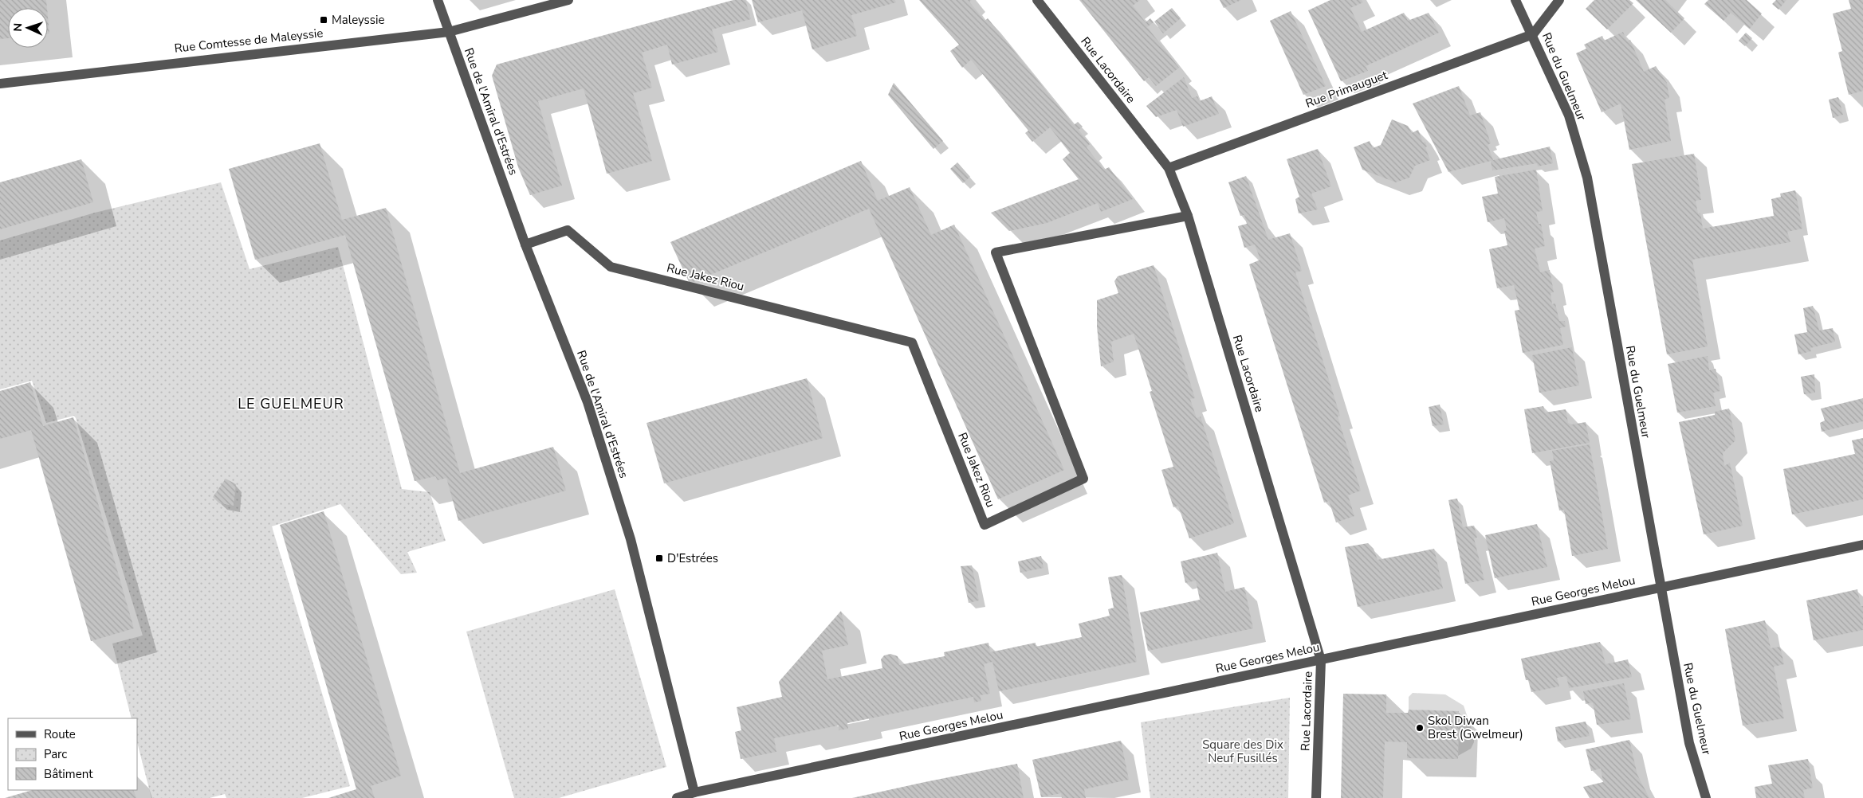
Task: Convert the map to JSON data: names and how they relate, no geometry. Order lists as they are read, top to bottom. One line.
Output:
{"streets":{"street":["Rue Comtesse de Maleyssie","Rue Lacordaire","Rue du Guelmeur","Rue Primauguet","Rue de l'Amiral d'Estrées","Rue Jakez Riou","Rue Georges Melou"]},"crossings":[["Rue Comtesse de Maleyssie","Rue de l'Amiral d'Estrées"],["Rue Lacordaire","Rue Primauguet"],["Rue Lacordaire","Rue Jakez Riou"],["Rue Lacordaire","Rue Georges Melou"],["Rue du Guelmeur","Rue Primauguet"],["Rue du Guelmeur","Rue Georges Melou"],["Rue de l'Amiral d'Estrées","Rue Jakez Riou"],["Rue de l'Amiral d'Estrées","Rue Georges Melou"]],"districts":["LE GUELMEUR"],"parks":["Square des Dix Neuf Fusillés"],"places":{"transit":["Maleyssie","D'Estrées"],"other":["Skol Diwan Brest (Gwelmeur)"]},"legend":["Route","Parc","Bâtiment"],"north":"left"}
